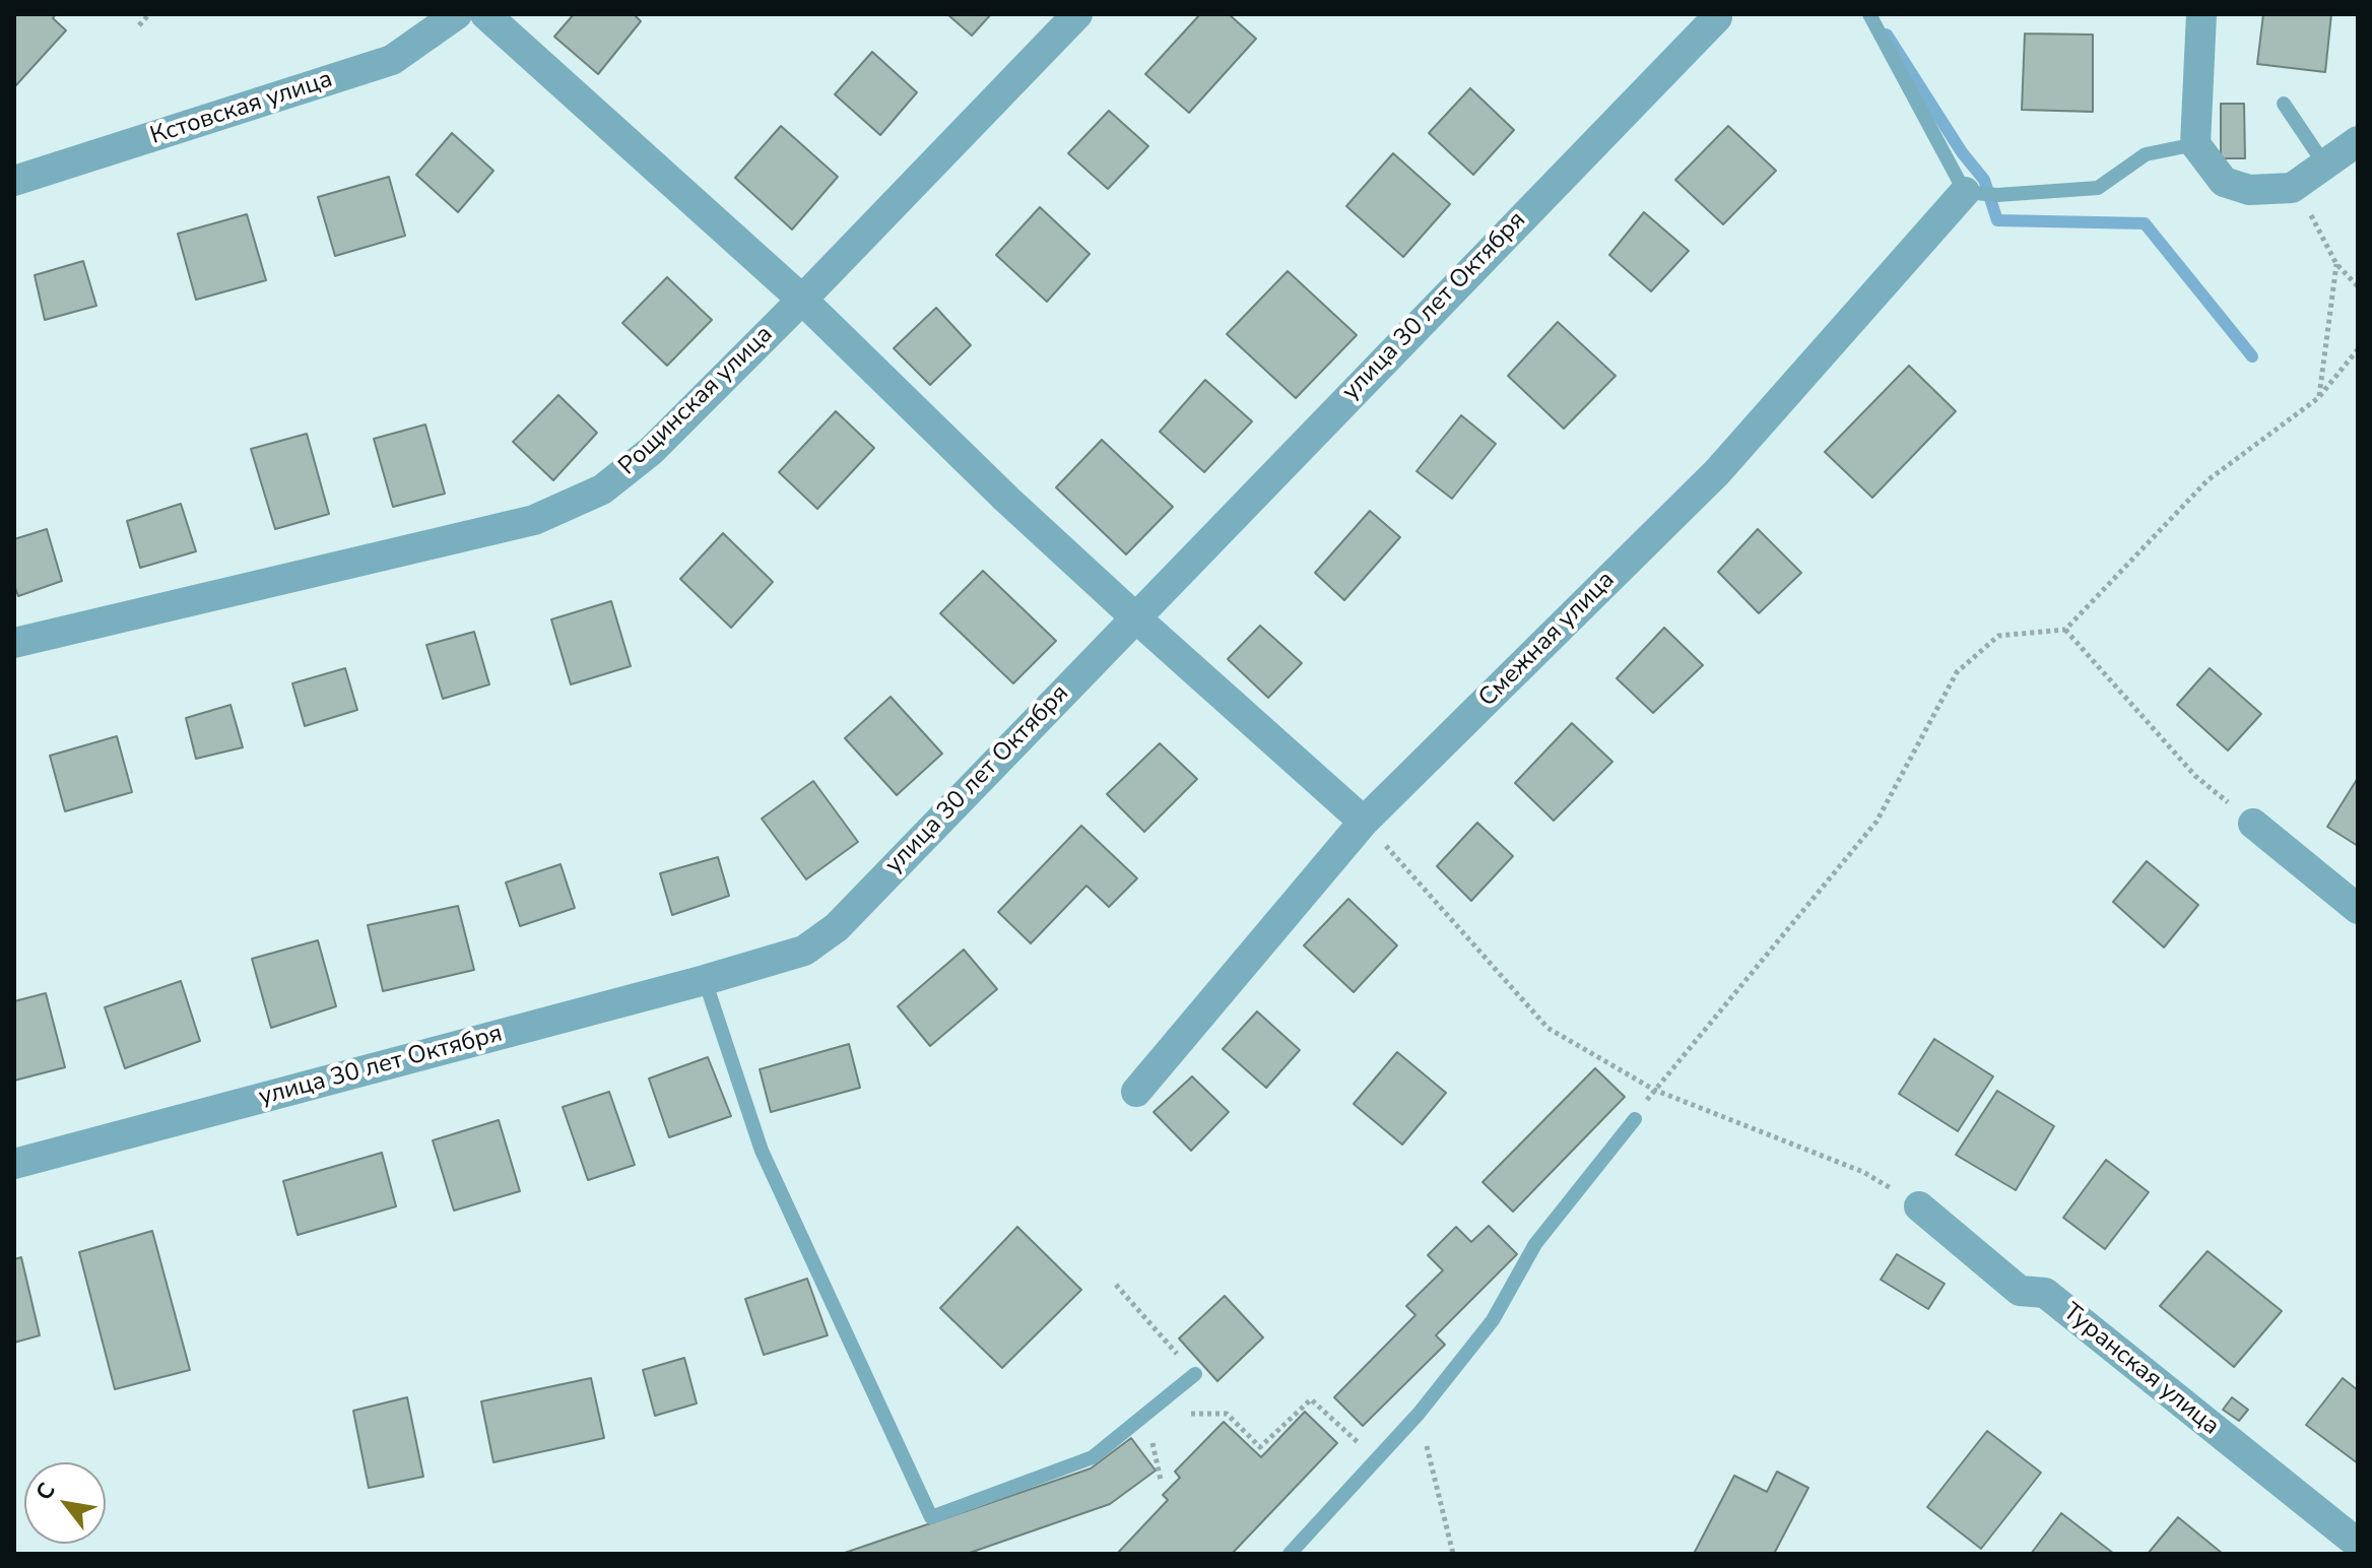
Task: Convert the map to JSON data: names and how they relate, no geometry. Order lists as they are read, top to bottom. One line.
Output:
{"streets":{"street":["Кстовская улица","улица 30 лет Октября","Рощинская улица","Смежная улица","Туранская улица"]},"north":"top left"}
